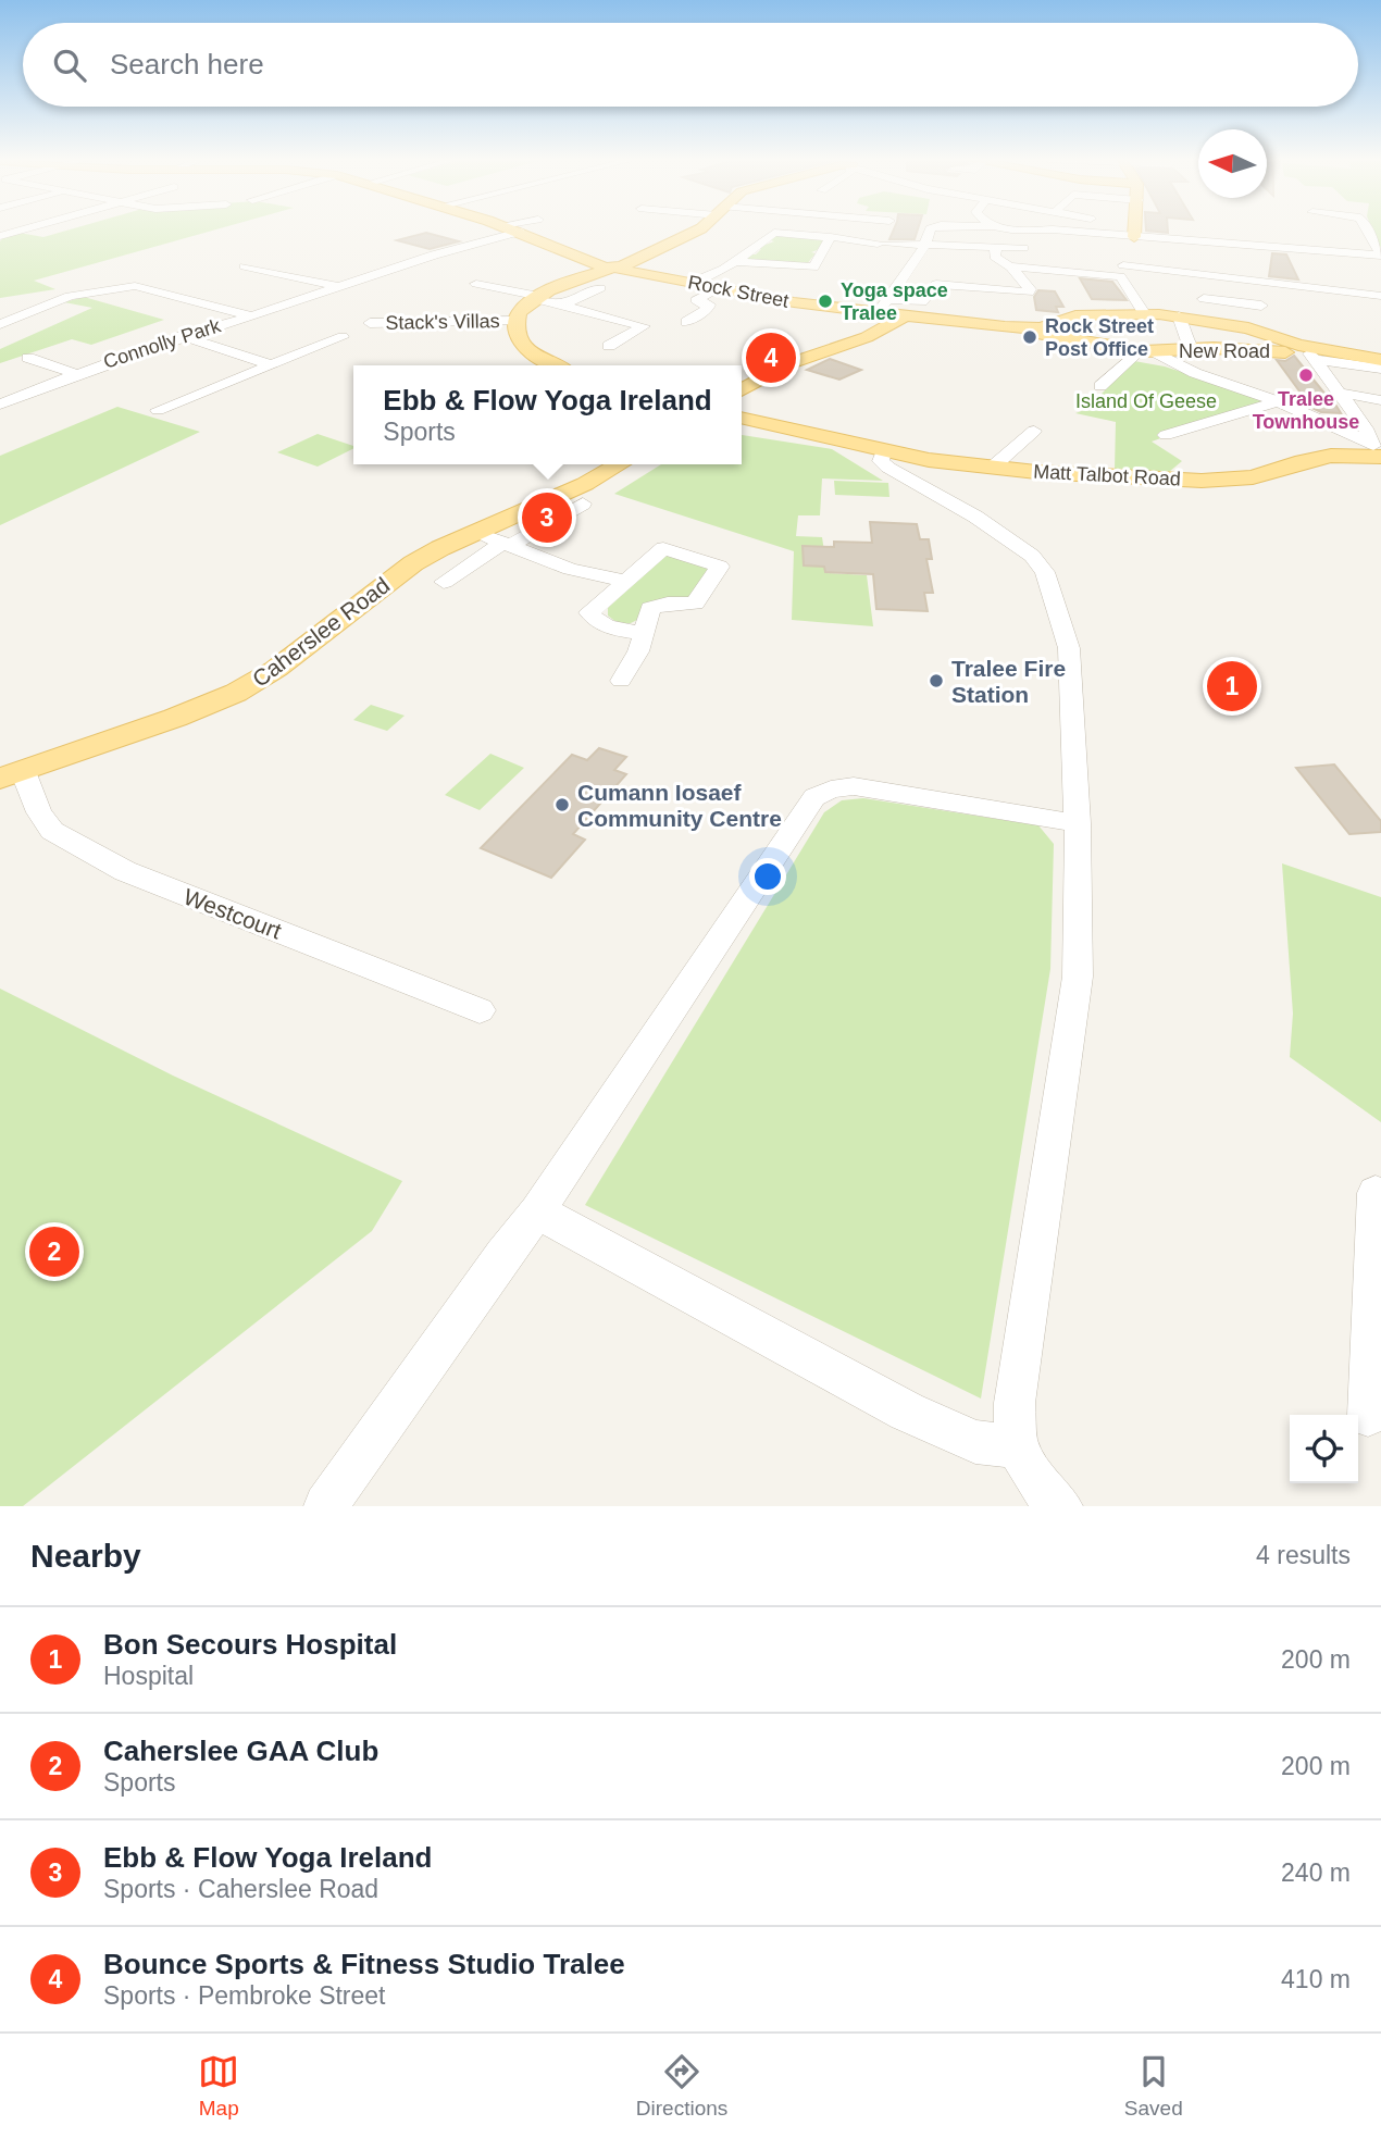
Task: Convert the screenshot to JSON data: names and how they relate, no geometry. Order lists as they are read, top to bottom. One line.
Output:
{"streets":{"main road":["Rock Street","New Road","Matt Talbot Road","Caherslee Road"],"street":["Stack's Villas","Connolly Park","Westcourt"]},"crossings":[["Rock Street","Connolly Park"],["Rock Street","New Road"],["Caherslee Road","Westcourt"]],"parks":["Island Of Geese"],"places":["Yoga space Tralee","Rock Street Post Office","Tralee Townhouse","Tralee Fire Station","Cumann Iosaef Community Centre"],"north":"left","page":{"search":"Search here","pins":["4","3","1","2"],"popup":["Ebb & Flow Yoga Ireland","Sports"],"heading":["Nearby","4 results"],"list":[{"mark":"1","name":"Bon Secours Hospital","note":"Hospital","value":"200 m"},{"mark":"2","name":"Caherslee GAA Club","note":"Sports","value":"200 m"},{"mark":"3","name":"Ebb & Flow Yoga Ireland","note":"Sports · Caherslee Road","value":"240 m"},{"mark":"4","name":"Bounce Sports & Fitness Studio Tralee","note":"Sports · Pembroke Street","value":"410 m"}],"nav":["Map","Directions","Saved"]}}
